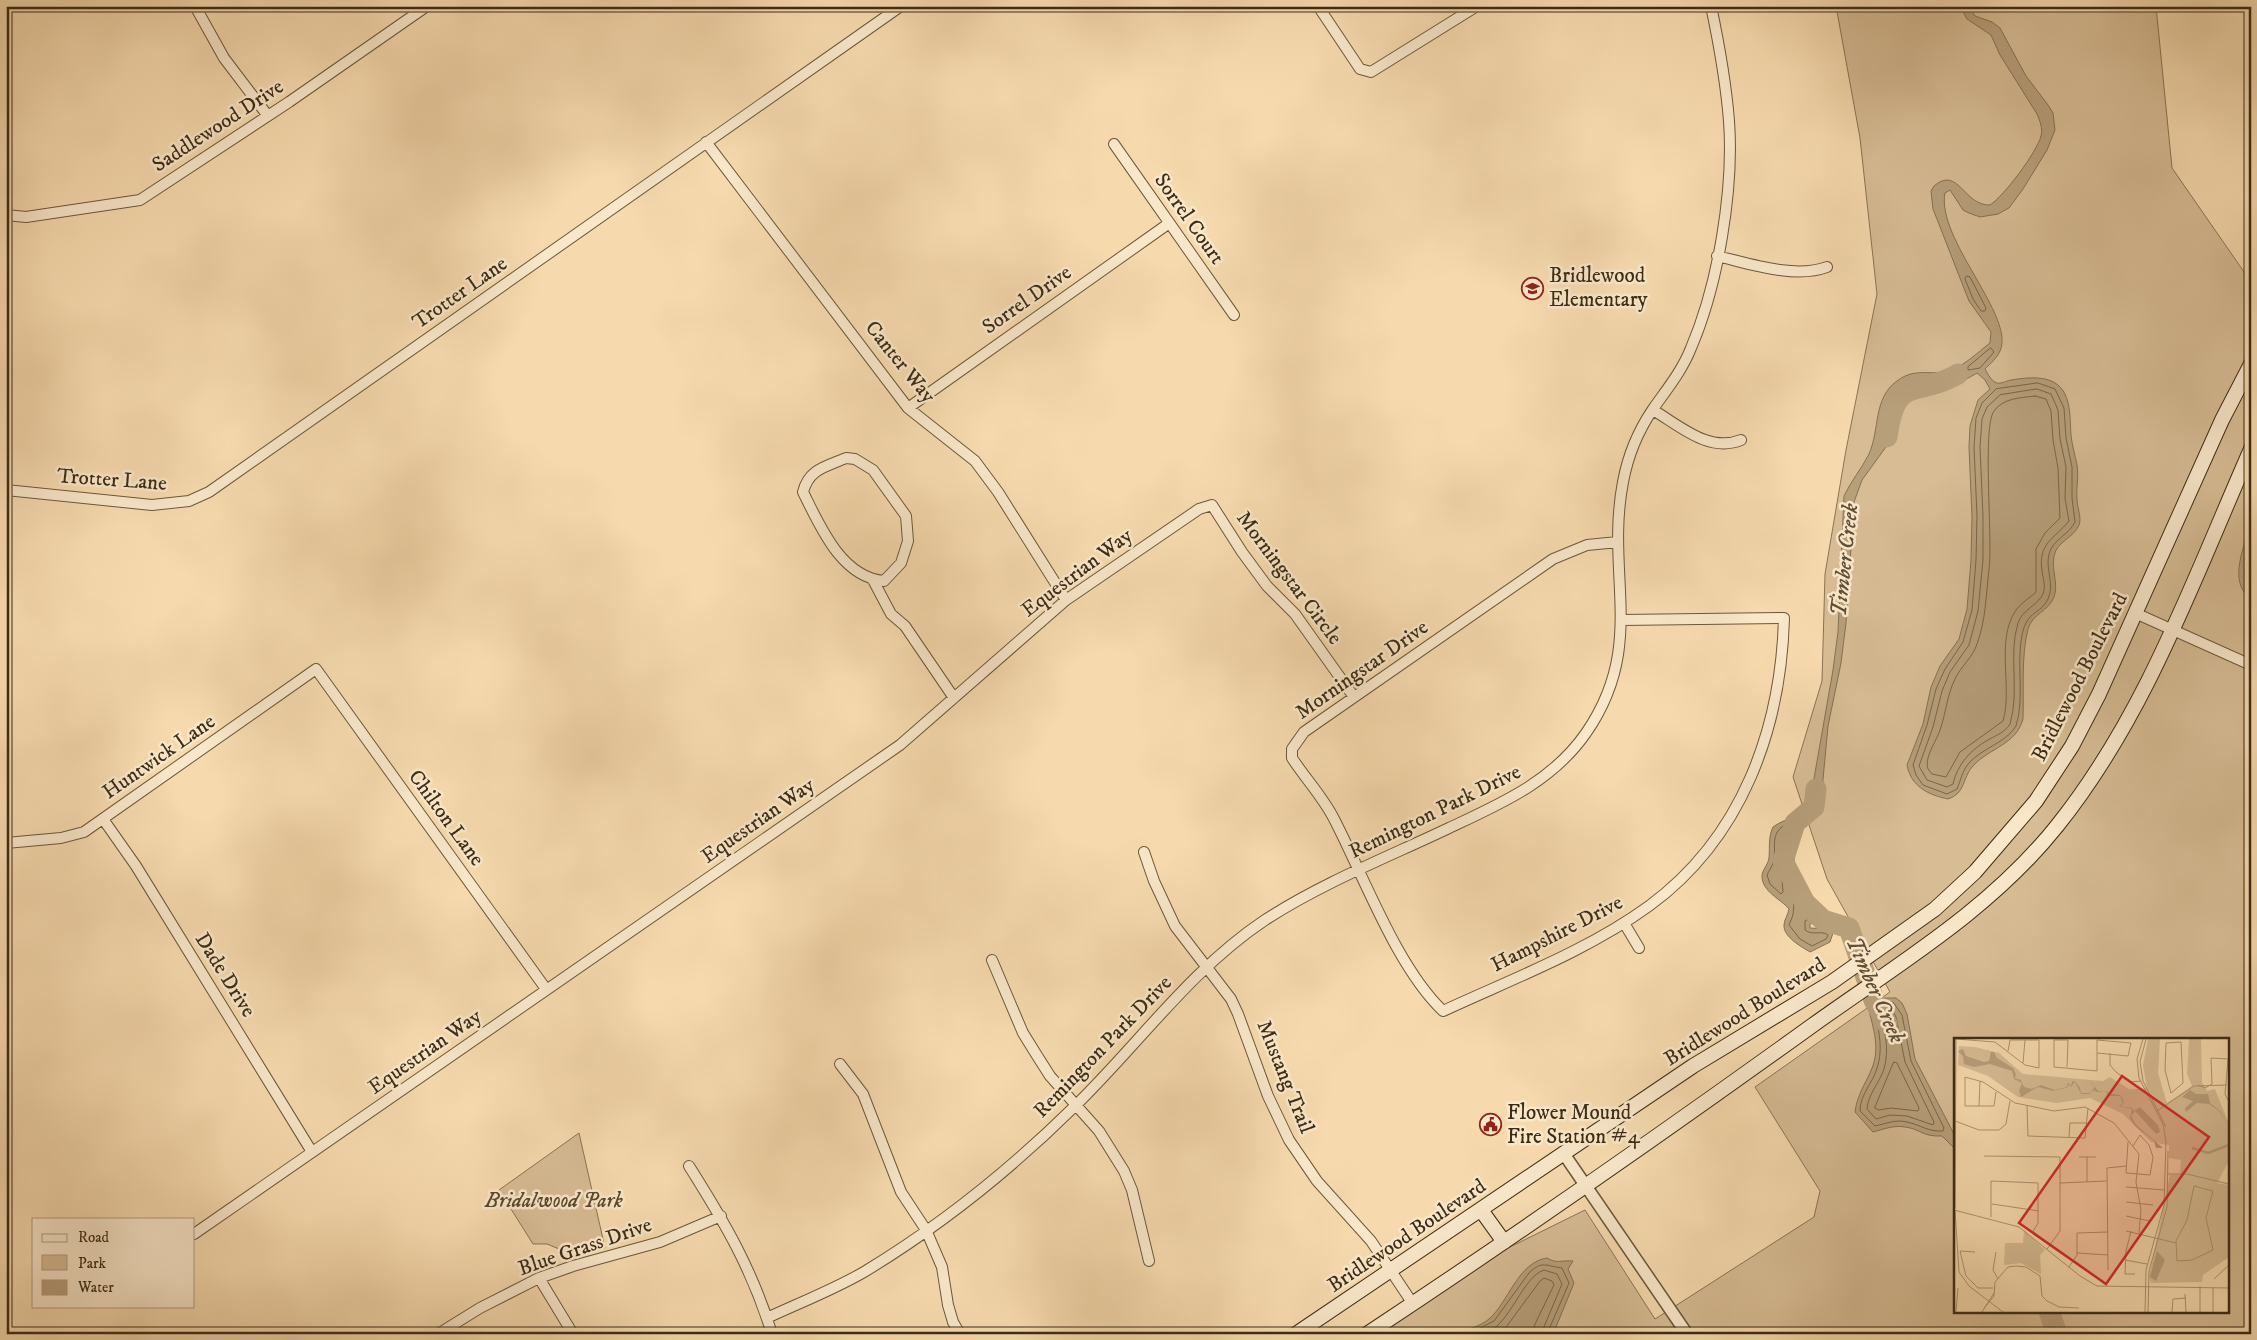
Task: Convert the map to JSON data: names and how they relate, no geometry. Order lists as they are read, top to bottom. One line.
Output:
{"streets":{"main road":["Bridlewood Boulevard"],"street":["Saddlewood Drive","Sorrel Court","Trotter Lane","Sorrel Drive","Canter Way","Equestrian Way","Morningstar Circle","Morningstar Drive","Huntwick Lane","Remington Park Drive","Chilton Lane","Hampshire Drive","Dade Drive","Mustang Trail","Blue Grass Drive"]},"crossings":[["Sorrel Court","Sorrel Drive"],["Trotter Lane","Canter Way"],["Sorrel Drive","Canter Way"],["Canter Way","Equestrian Way"],["Equestrian Way","Morningstar Circle"],["Equestrian Way","Chilton Lane"],["Equestrian Way","Dade Drive"],["Morningstar Circle","Morningstar Drive"],["Morningstar Drive","Remington Park Drive"],["Morningstar Drive","Hampshire Drive"],["Bridlewood Boulevard","Mustang Trail"],["Huntwick Lane","Chilton Lane"],["Huntwick Lane","Dade Drive"],["Remington Park Drive","Hampshire Drive"],["Remington Park Drive","Mustang Trail"]],"water":["Timber Creek"],"parks":["Bridalwood Park"],"places":{"school or university":["Bridlewood Elementary"],"public building":["Flower Mound Fire Station #4"]},"legend":["Road","Park","Water"]}
